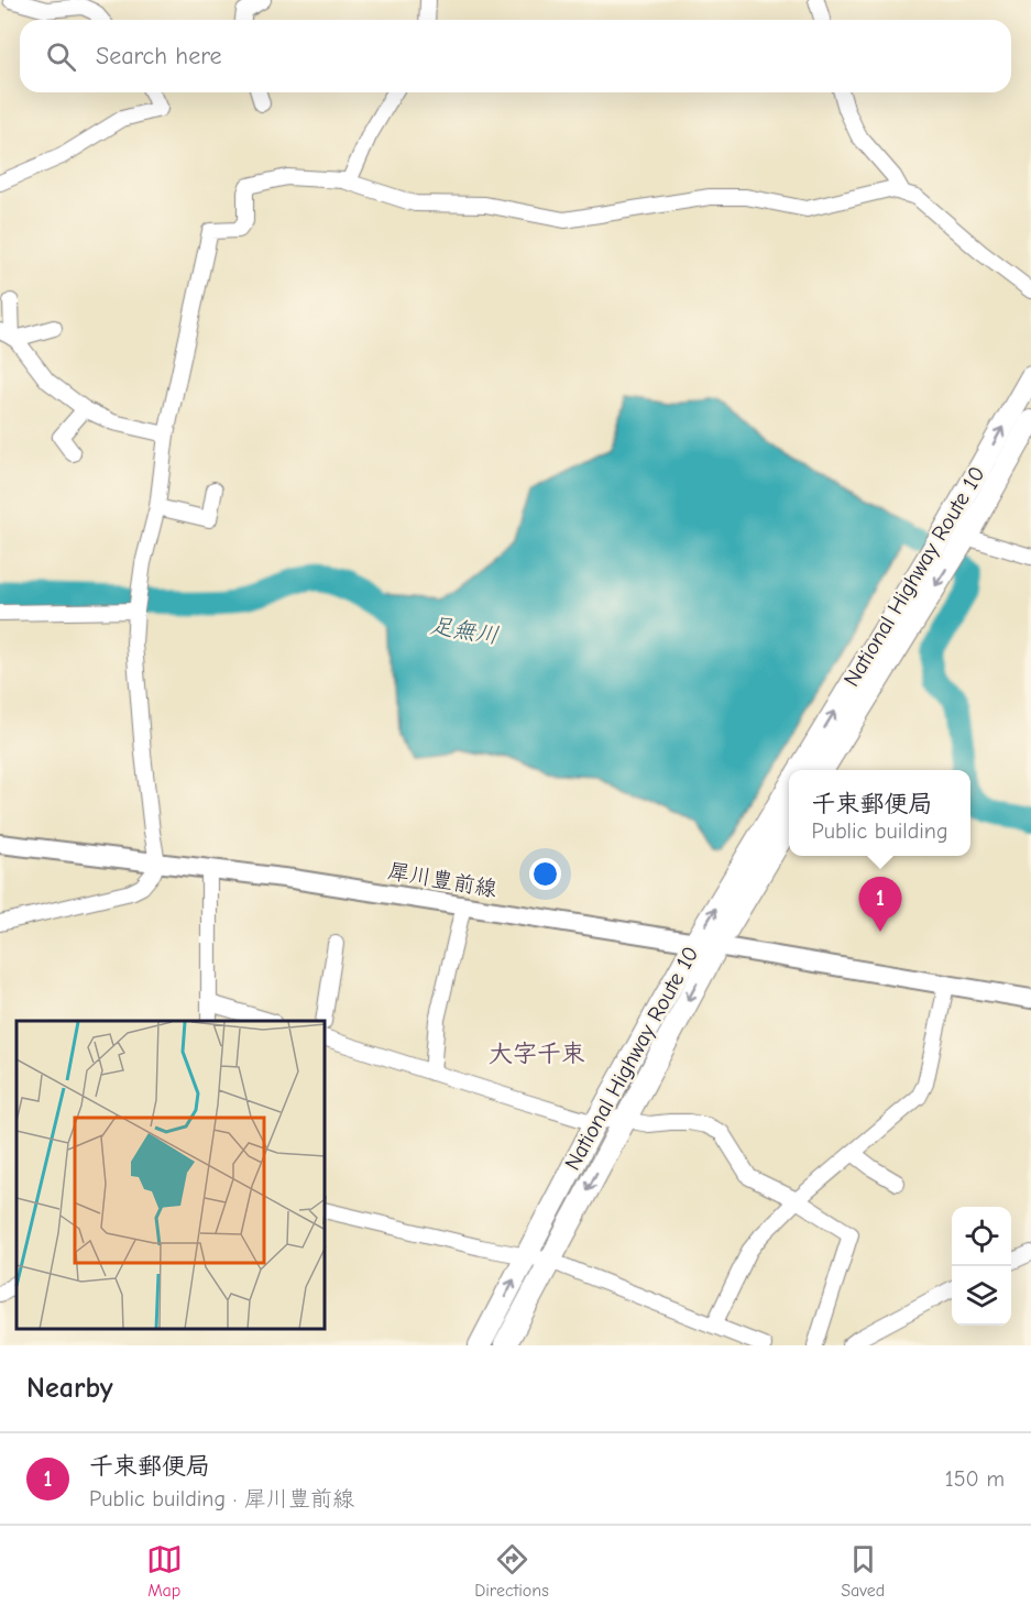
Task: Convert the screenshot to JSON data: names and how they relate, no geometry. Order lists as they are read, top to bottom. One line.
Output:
{"streets":{"highway":["National Highway Route 10"],"main road":["犀川豊前線"]},"crossings":[["National Highway Route 10","犀川豊前線"]],"districts":["大字千束"],"water":["足無川"],"page":{"search":"Search here","popup":["千束郵便局","Public building"],"pins":"1","heading":"Nearby","list":[{"mark":"1","name":"千束郵便局","note":"Public building · 犀川豊前線","value":"150 m"}],"nav":["Map","Directions","Saved"]}}
